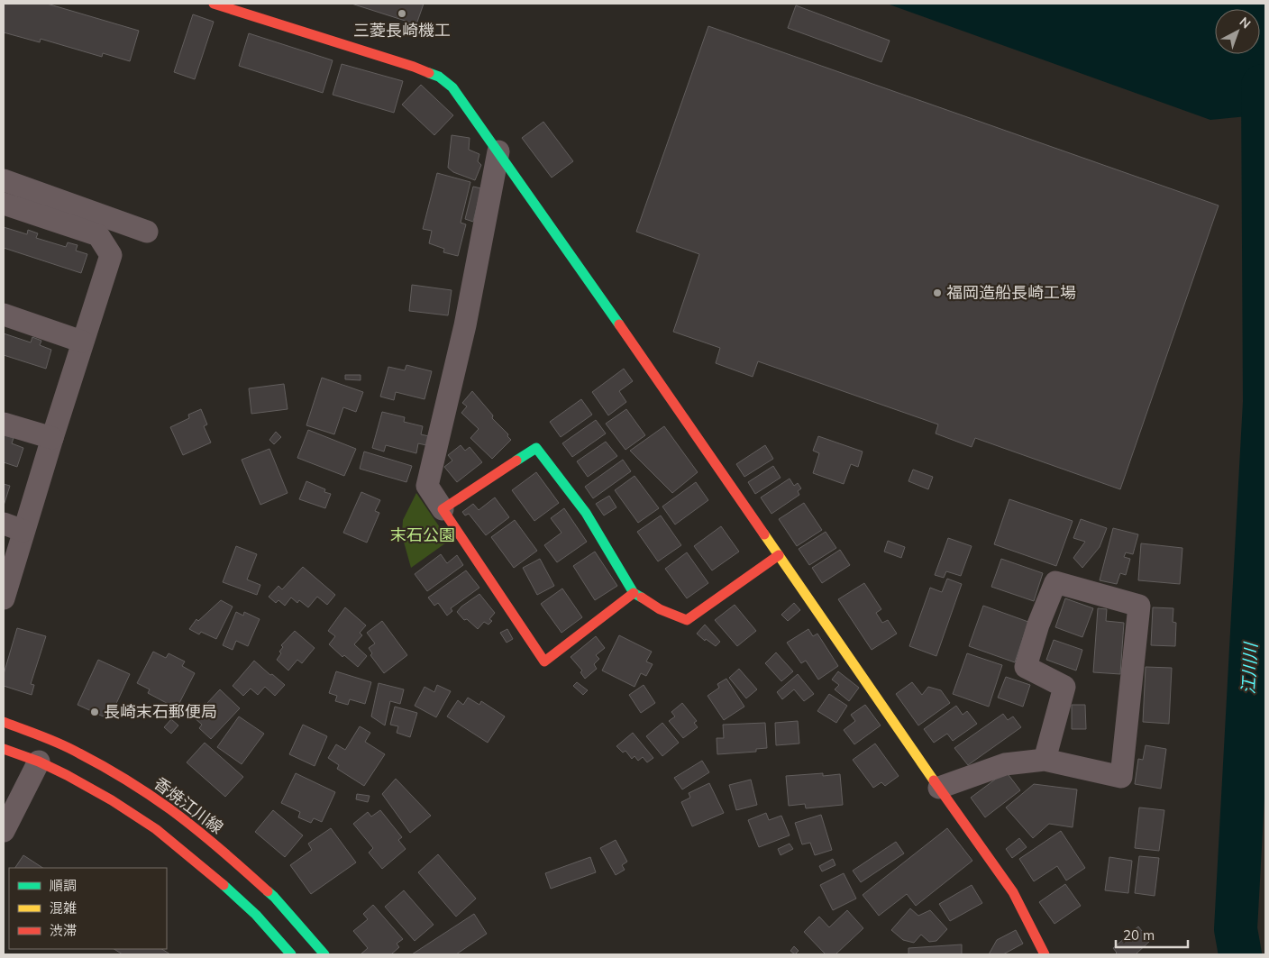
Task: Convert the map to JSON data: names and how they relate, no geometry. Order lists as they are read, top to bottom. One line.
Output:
{"streets":{"street":["香焼江川線"]},"water":["江川川"],"parks":["末石公園"],"places":["三菱長崎機工","福岡造船長崎工場","長崎末石郵便局"],"legend":["順調","混雑","渋滞"],"scale_bar":"20 m","north":"top right"}
